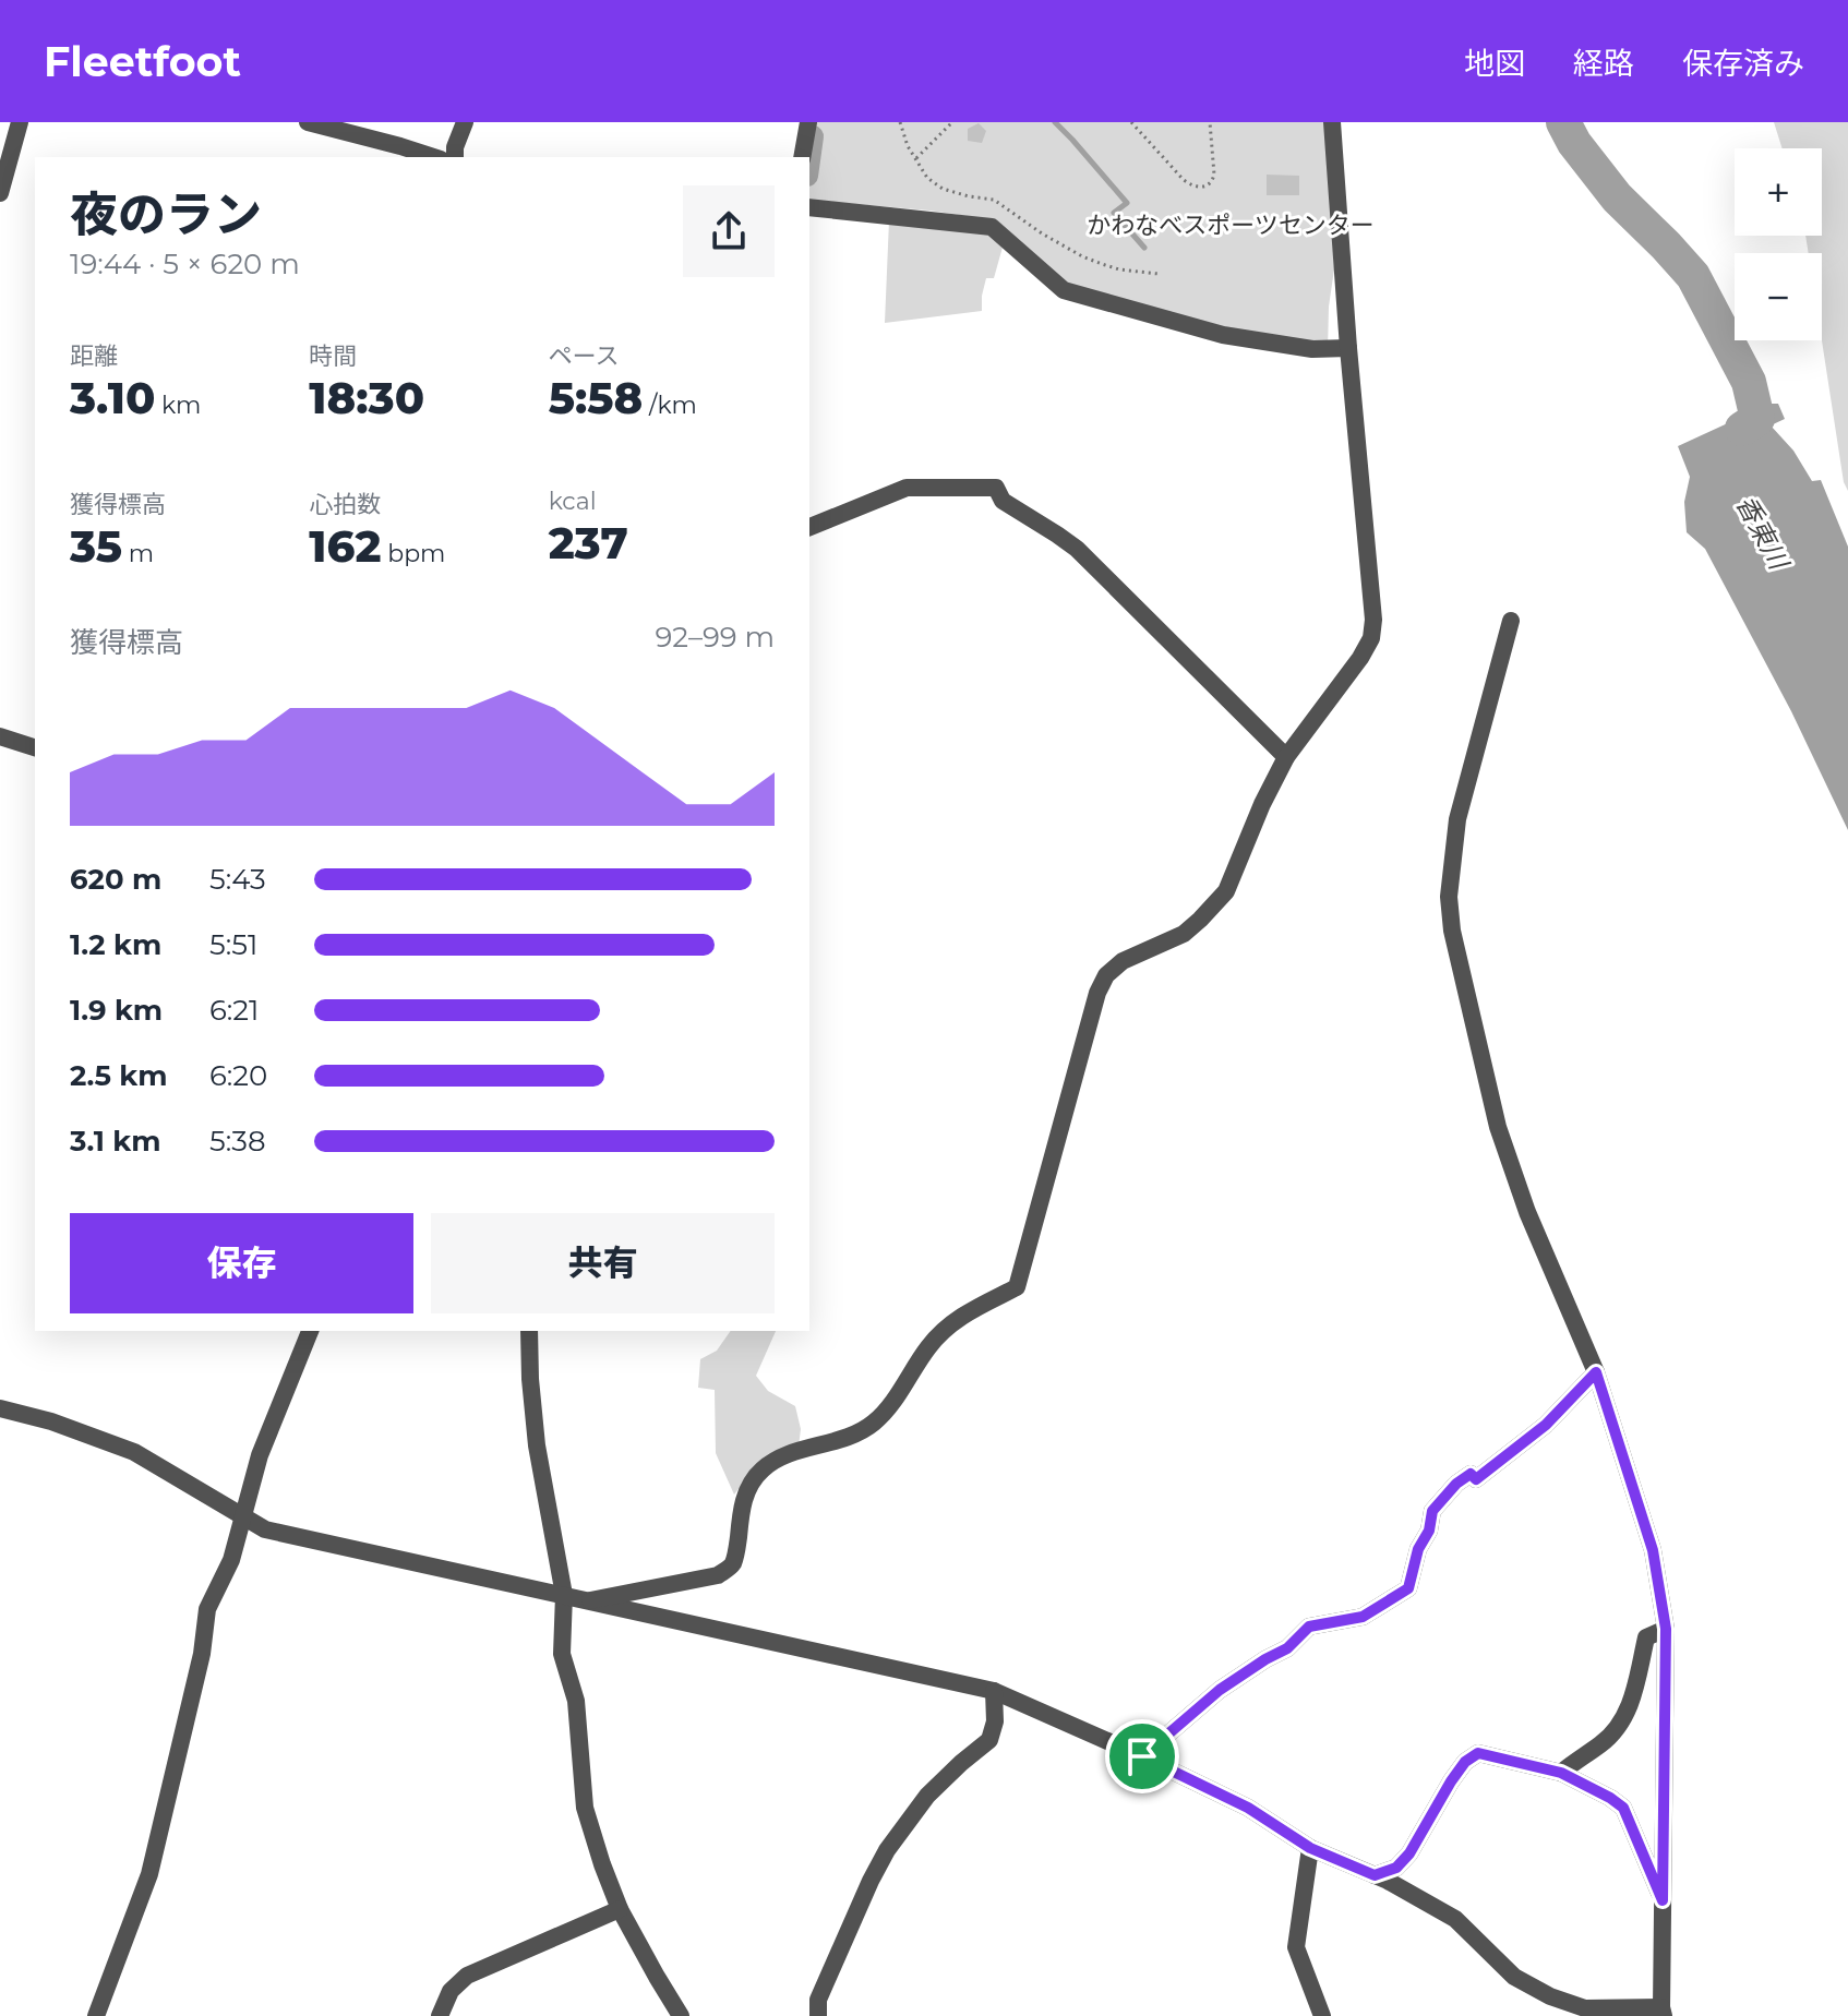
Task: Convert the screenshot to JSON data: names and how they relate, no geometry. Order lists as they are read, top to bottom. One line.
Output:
{"water":["香東川"],"parks":["かわなべスポーツセンター"],"page":{"header":"Fleetfoot","nav":["地図","経路","保存済み"],"map_buttons":["+","−"],"heading":["夜のラン","19:44 · 5 × 620 m"],"stats":[["距離","3.10 km"],["時間","18:30"],["ペース","5:58 /km"],["獲得標高","35 m"],["心拍数","162 bpm"],["kcal","237"]],"chart":["獲得標高","92–99 m"],"list":[{"name":"620 m","note":"5:43"},{"name":"1.2 km","note":"5:51"},{"name":"1.9 km","note":"6:21"},{"name":"2.5 km","note":"6:20"},{"name":"3.1 km","note":"5:38"}],"buttons":["保存","共有"]}}
